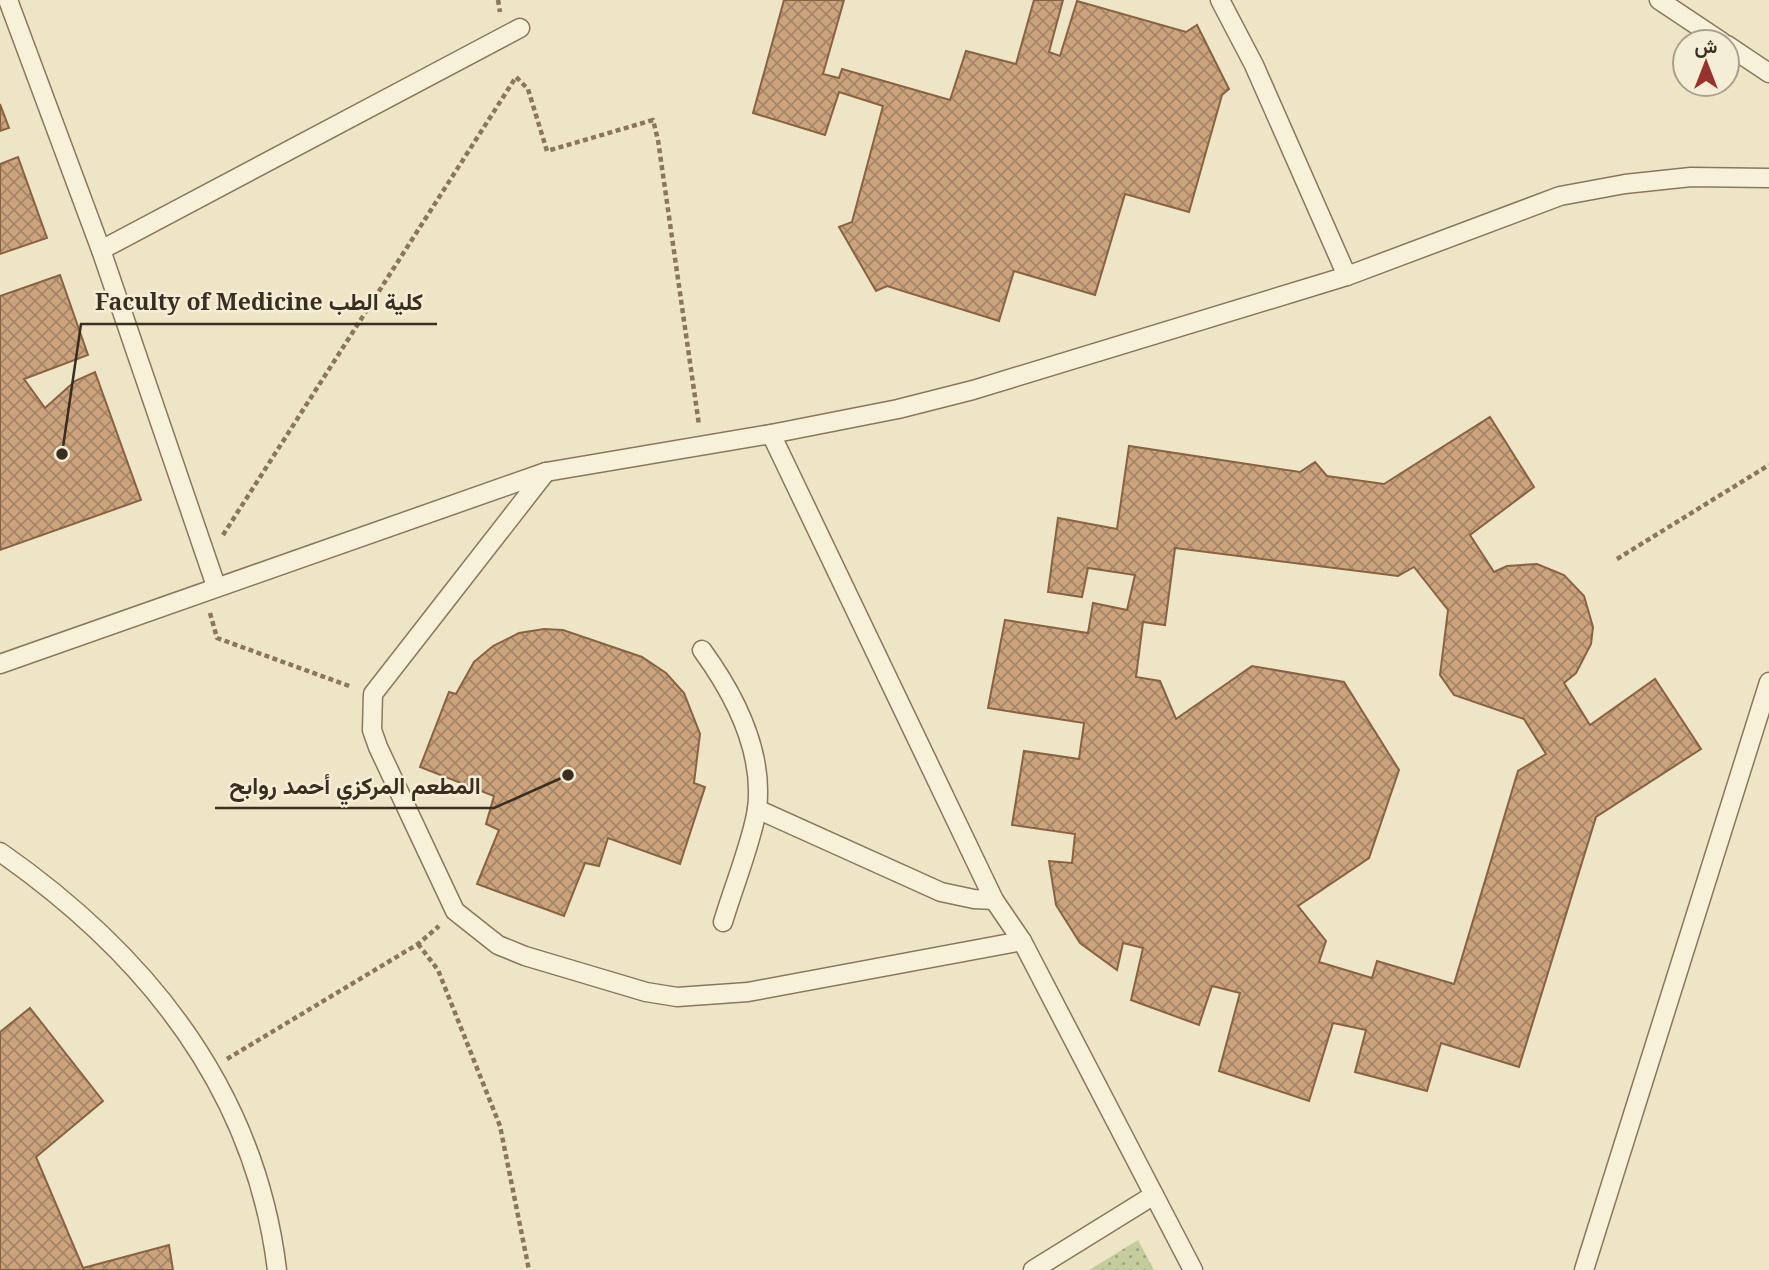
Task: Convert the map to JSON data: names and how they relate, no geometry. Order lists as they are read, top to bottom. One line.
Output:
{"places":["Faculty of Medicine كلية الطب","المطعم المركزي أحمد روابح"],"north":"top"}
